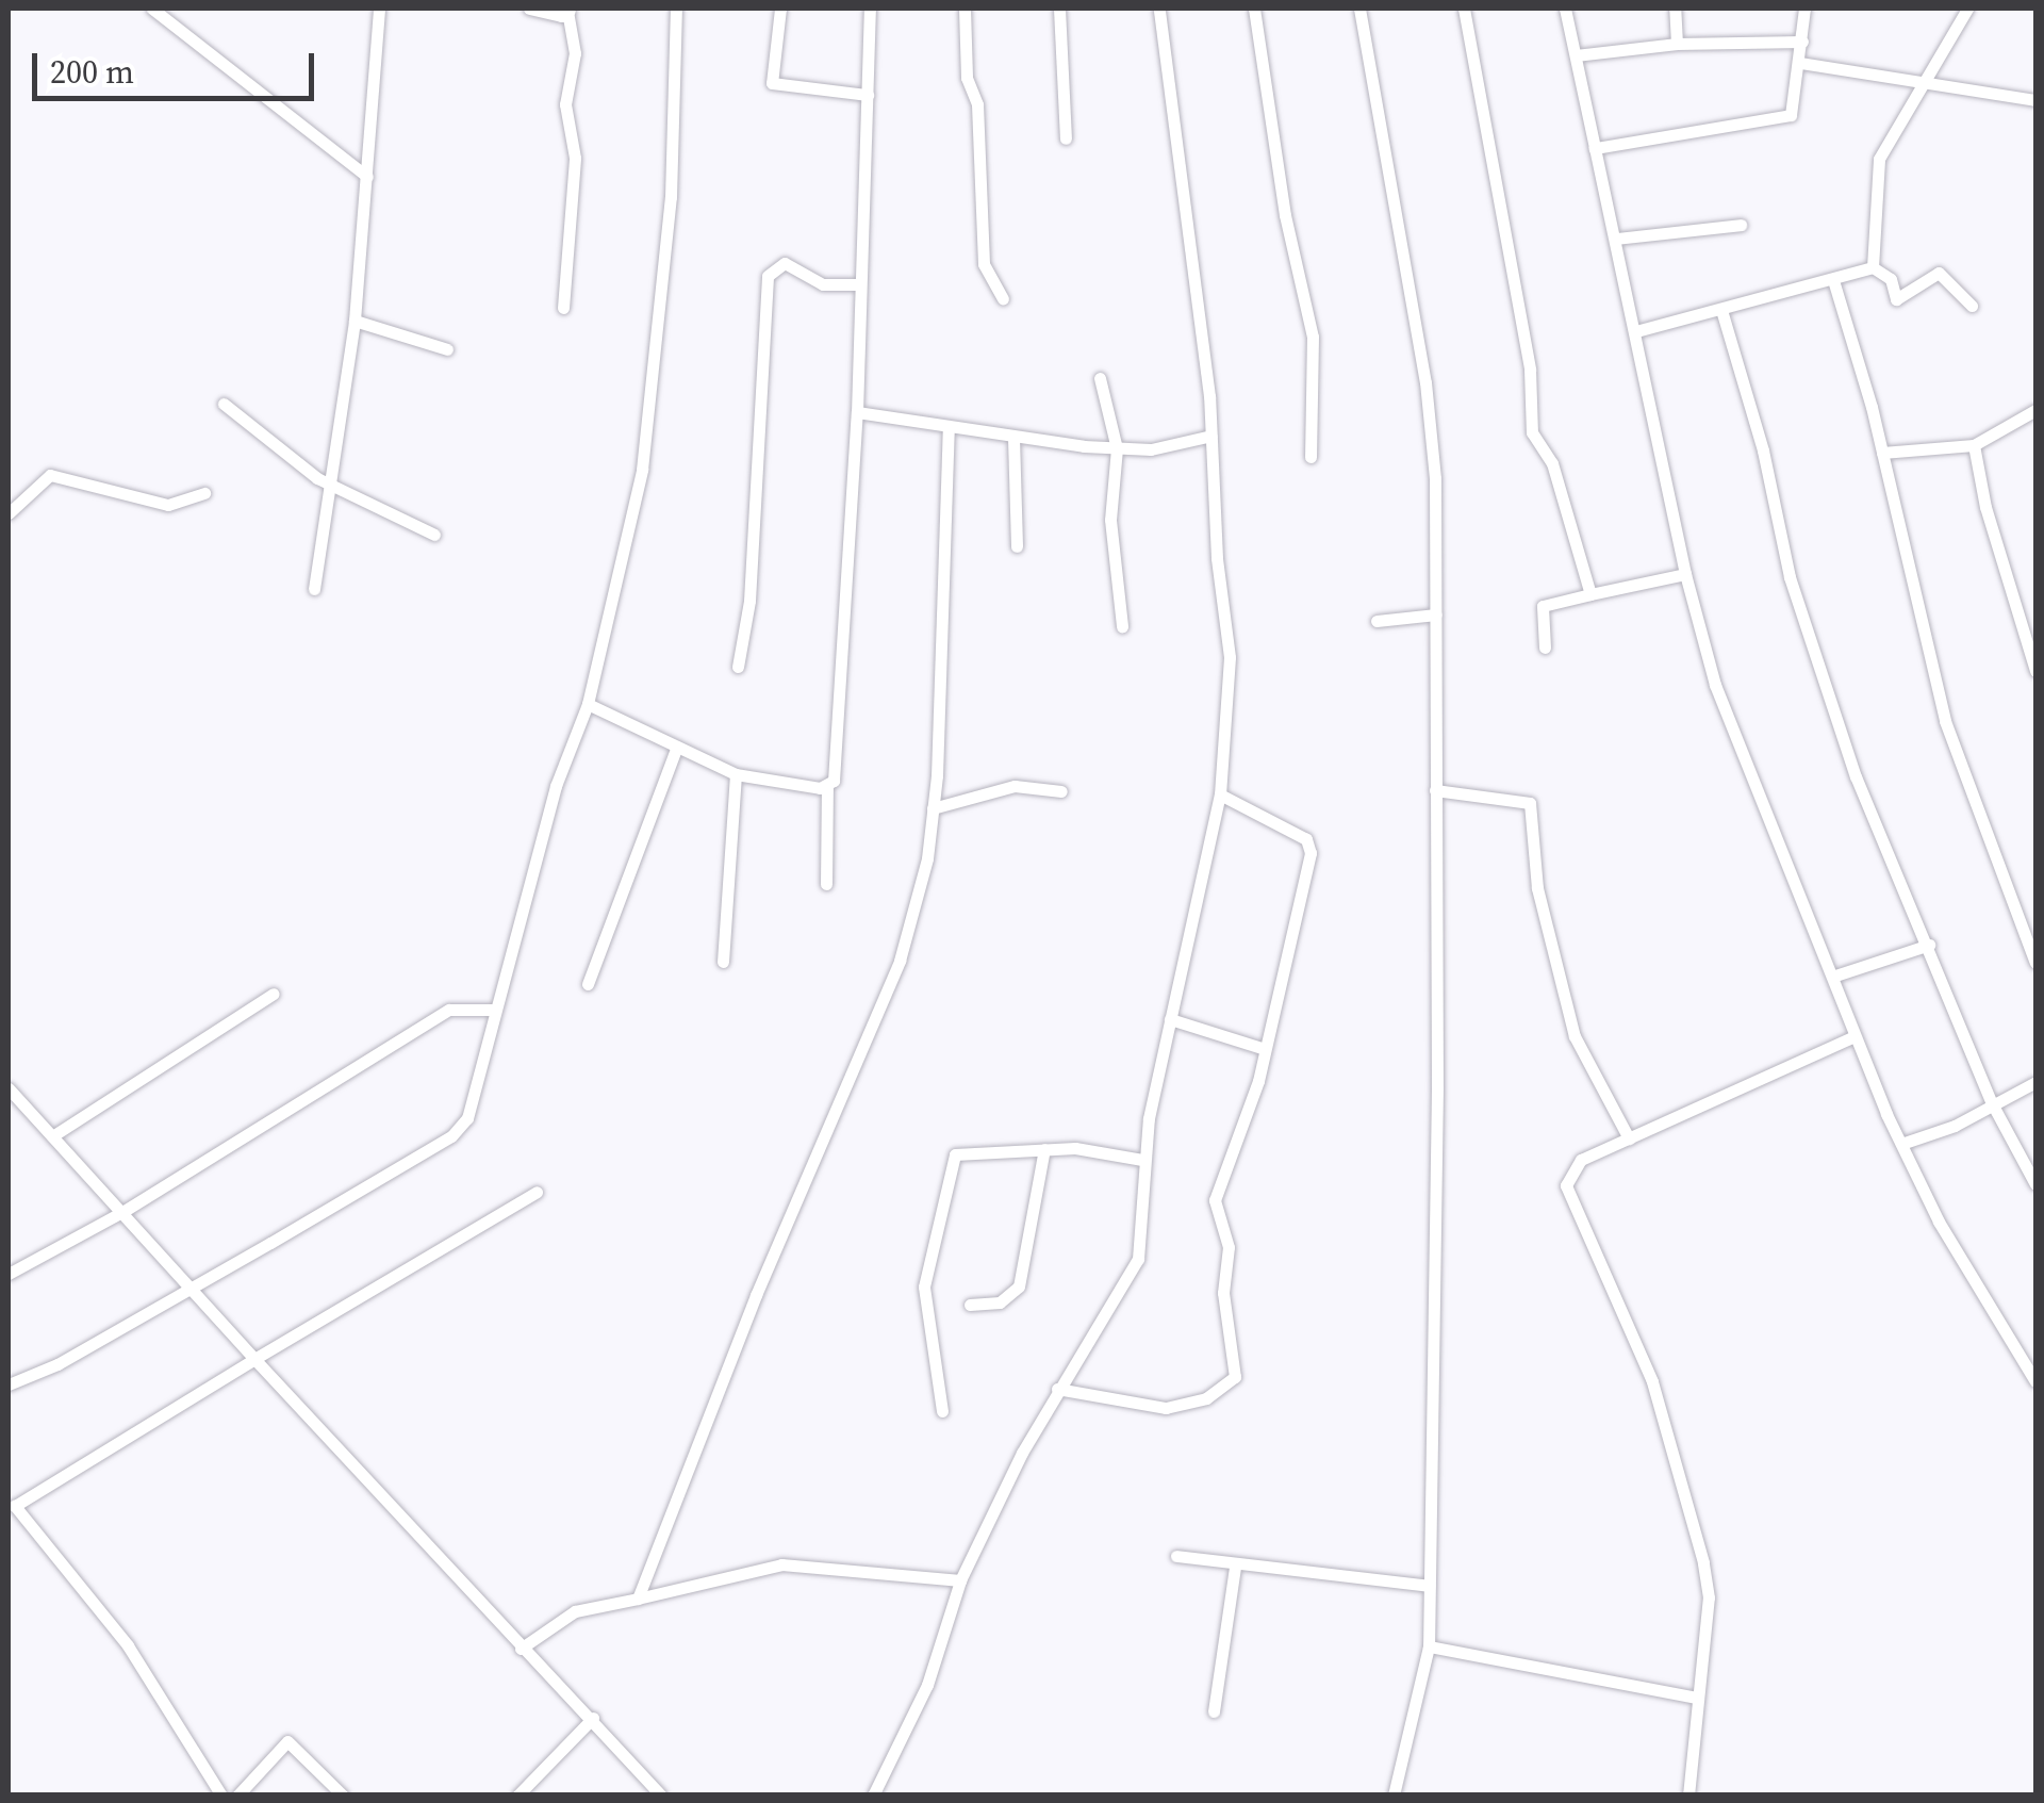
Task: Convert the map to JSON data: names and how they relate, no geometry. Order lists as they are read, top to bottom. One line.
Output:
{"scale_bar":"200 m"}
